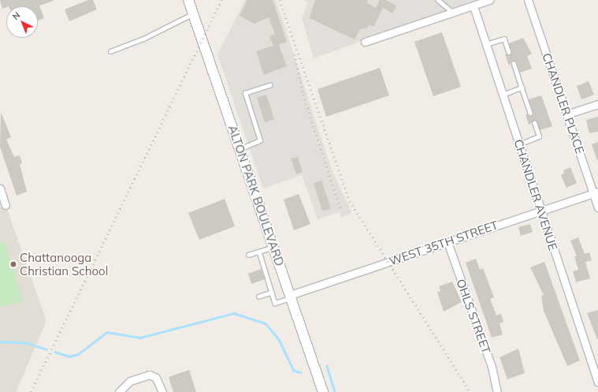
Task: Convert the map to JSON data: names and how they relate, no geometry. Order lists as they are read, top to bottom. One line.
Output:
{"streets":{"main road":["ALTON PARK BOULEVARD"],"street":["CHANDLER PLACE","CHANDLER AVENUE","WEST 35TH STREET","OHLS STREET"]},"crossings":[["CHANDLER PLACE","WEST 35TH STREET"],["CHANDLER AVENUE","WEST 35TH STREET"],["ALTON PARK BOULEVARD","WEST 35TH STREET"],["WEST 35TH STREET","OHLS STREET"]],"places":["Chattanooga Christian School"],"north":"top left"}
